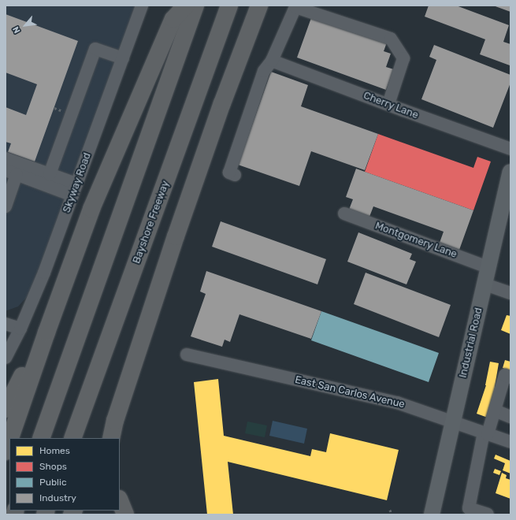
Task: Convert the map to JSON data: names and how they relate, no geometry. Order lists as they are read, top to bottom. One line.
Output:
{"streets":{"highway":["Bayshore Freeway"],"main road":["Industrial Road"],"street":["Cherry Lane","Skyway Road","Montgomery Lane","East San Carlos Avenue"]},"crossings":[["Montgomery Lane","Industrial Road"],["Industrial Road","East San Carlos Avenue"]],"legend":["Homes","Shops","Public","Industry"],"north":"bottom left"}
